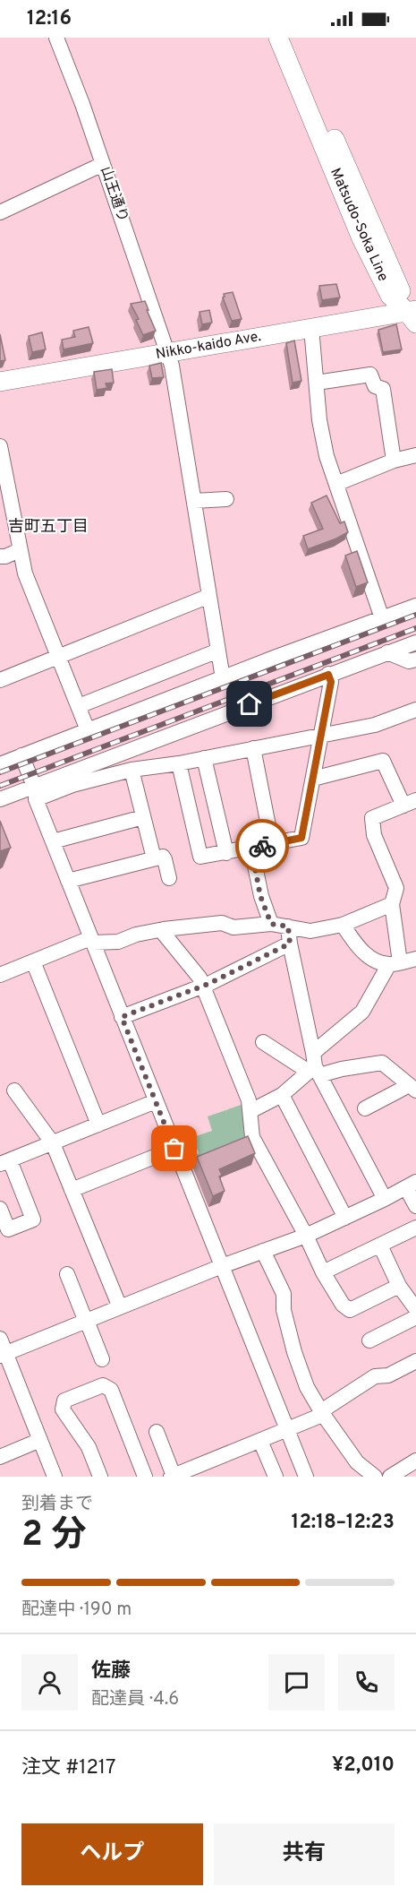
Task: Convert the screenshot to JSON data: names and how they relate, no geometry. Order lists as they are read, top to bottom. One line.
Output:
{"streets":{"main road":["Matsudo-Soka Line","Nikko-kaido Ave."],"street":["山王通り"]},"crossings":[["山王通り","Nikko-kaido Ave."],["Matsudo-Soka Line","Nikko-kaido Ave."]],"districts":["吉町五丁目"],"page":{"status":"12:16","heading":["2 分","到着まで","12:18–12:23"],"panel":["佐藤","配達員 · 4.6","注文 #1217","¥2,010"],"bar":"配達中 · 190 m","buttons":["ヘルプ","共有"]}}
